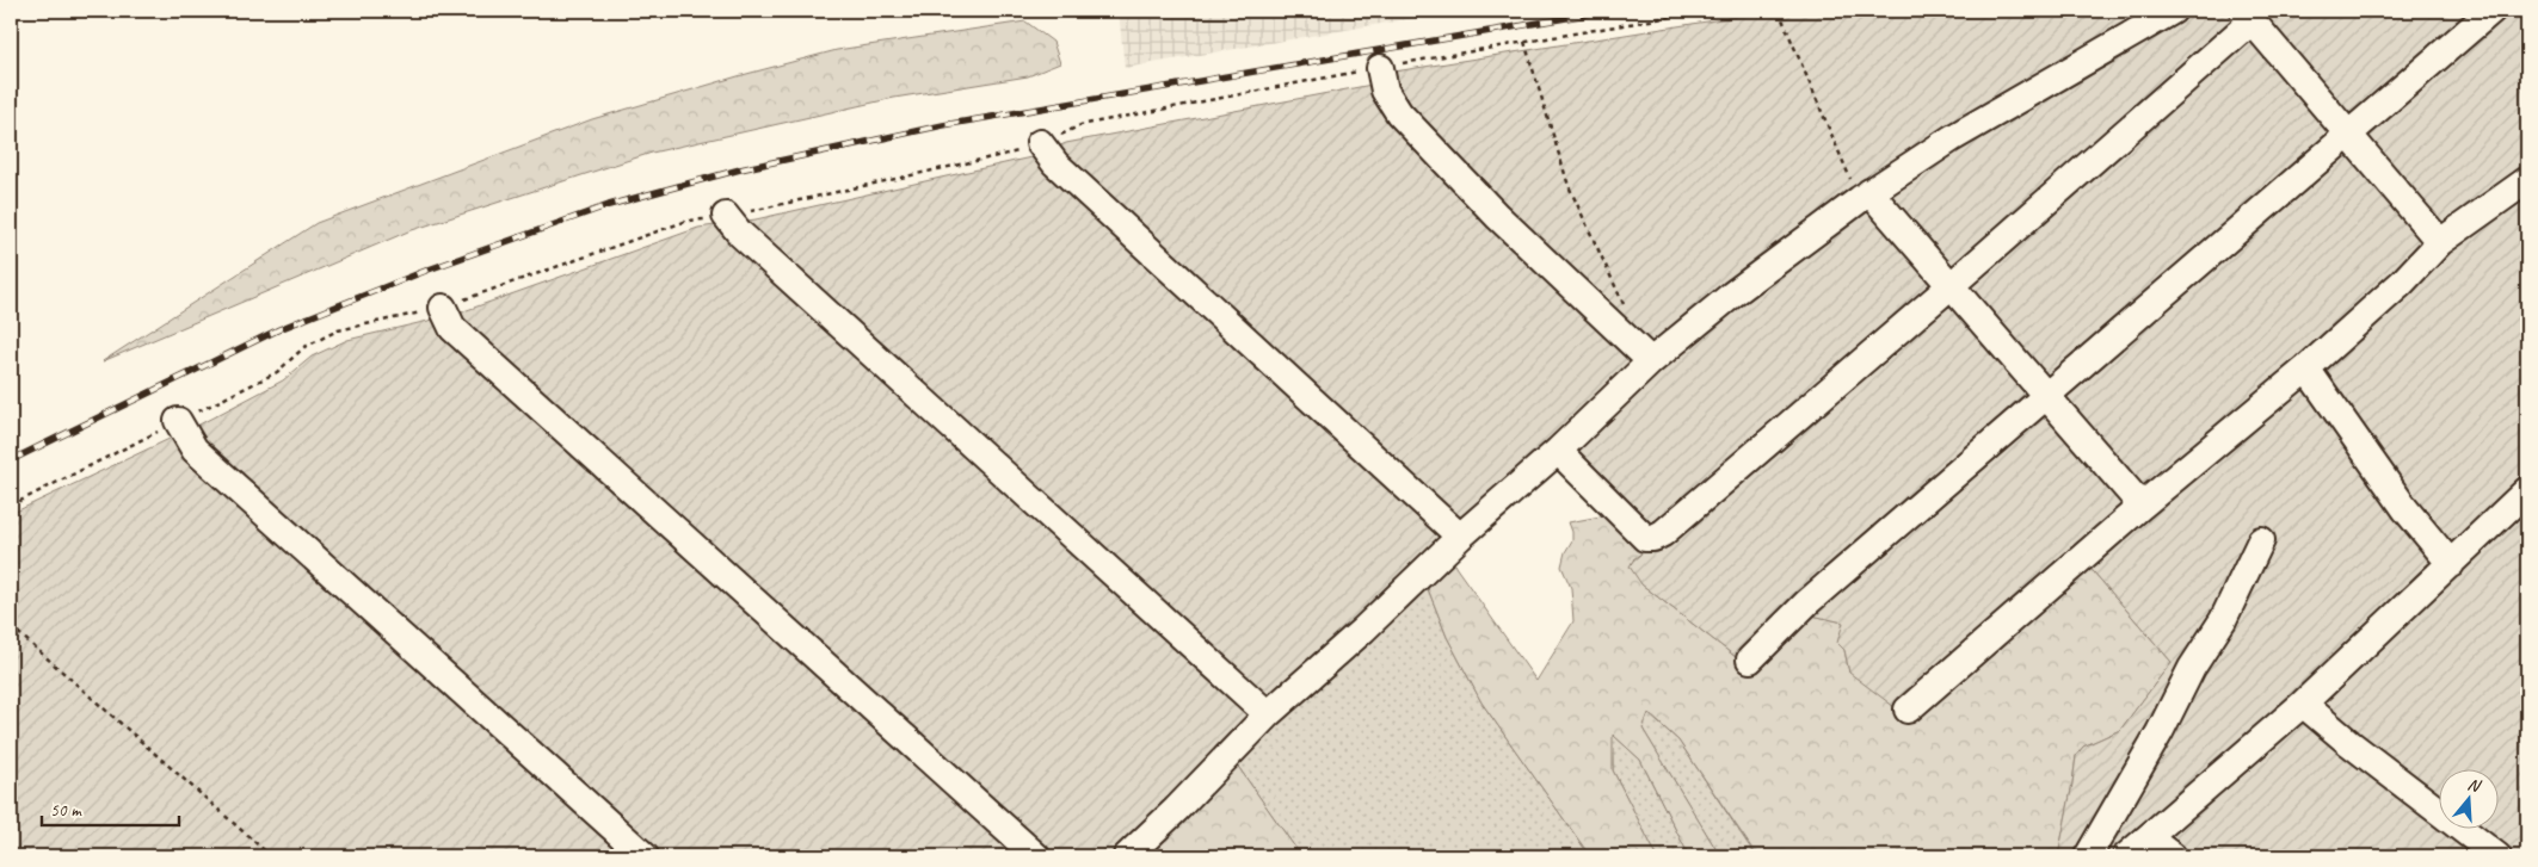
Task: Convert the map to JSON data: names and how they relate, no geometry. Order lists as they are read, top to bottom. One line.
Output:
{"scale_bar":"50 m","north":"top"}
